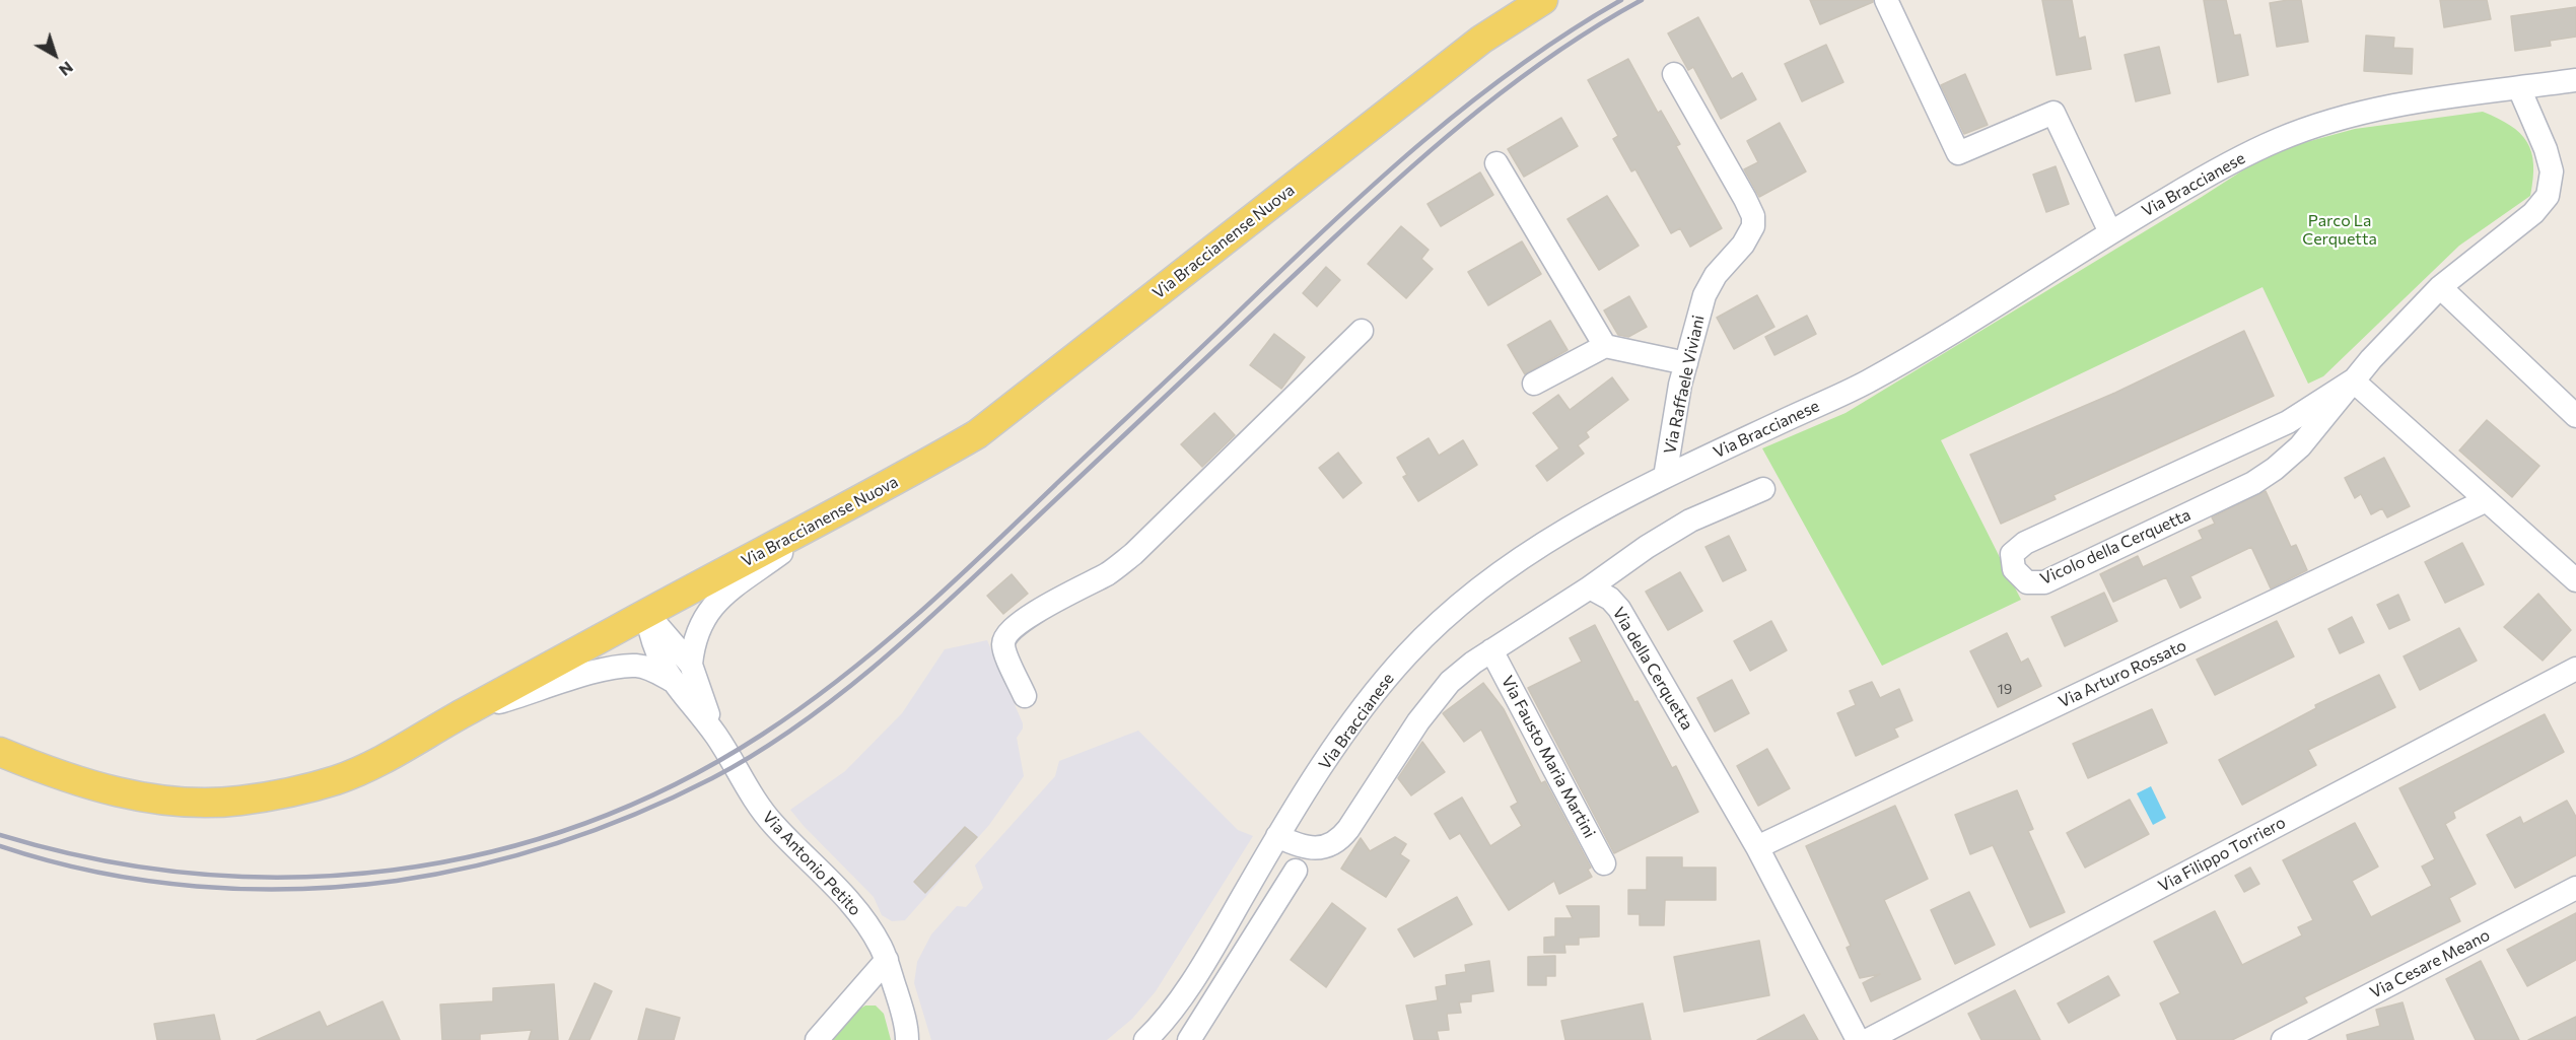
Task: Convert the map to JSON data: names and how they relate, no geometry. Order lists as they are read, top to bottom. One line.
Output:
{"streets":{"main road":["Via Braccianense Nuova"],"street":["Via Braccianese","Via Raffaele Viviani","Vicolo della Cerquetta","Via della Cerquetta","Via Arturo Rossato","Via Fausto Maria Martini","Via Filippo Torriero","Via Antonio Petito","Via Cesare Meano"]},"crossings":[["Via Braccianese","Via Raffaele Viviani"],["Via Braccianese","Vicolo della Cerquetta"],["Via Braccianense Nuova","Via Antonio Petito"],["Via della Cerquetta","Via Arturo Rossato"]],"parks":["Parco La Cerquetta"],"house_numbers":["19"],"north":"bottom right"}
